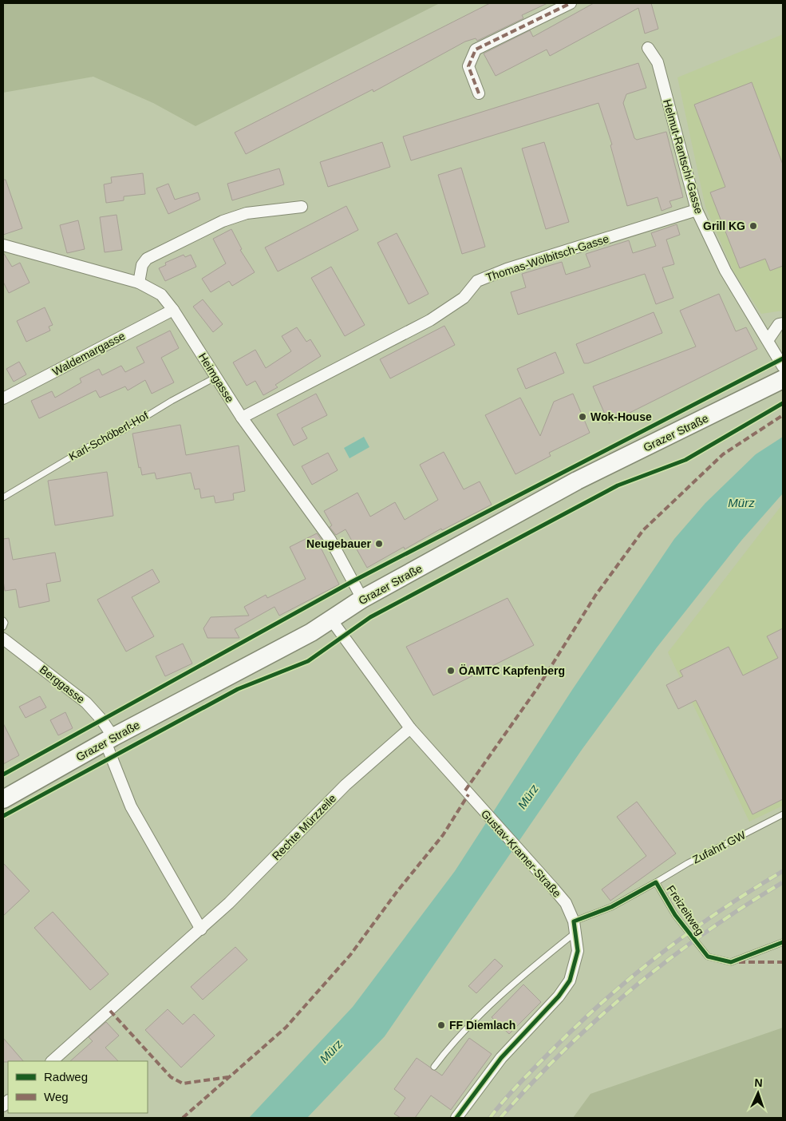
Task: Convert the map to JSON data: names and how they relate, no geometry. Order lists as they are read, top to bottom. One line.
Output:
{"streets":{"main road":["Grazer Straße"],"street":["Helmut-Rantschl-Gasse","Thomas-Wölbitsch-Gasse","Waldemargasse","Heimgasse","Berggasse","Rechte Mürzzeile","Gustav-Kramer-Straße"],"lane":["Karl-Schöberl-Hof","Zufahrt GW","Freizeitweg"]},"crossings":[["Helmut-Rantschl-Gasse","Thomas-Wölbitsch-Gasse"],["Thomas-Wölbitsch-Gasse","Heimgasse"],["Waldemargasse","Heimgasse"],["Heimgasse","Grazer Straße"],["Heimgasse","Karl-Schöberl-Hof"],["Grazer Straße","Berggasse"],["Grazer Straße","Gustav-Kramer-Straße"],["Rechte Mürzzeile","Gustav-Kramer-Straße"],["Zufahrt GW","Freizeitweg"],["Gustav-Kramer-Straße","Freizeitweg"]],"water":["Mürz"],"places":["Grill KG","Wok-House","Neugebauer","ÖAMTC Kapfenberg","FF Diemlach"],"legend":["Radweg","Weg"],"north":"top"}
